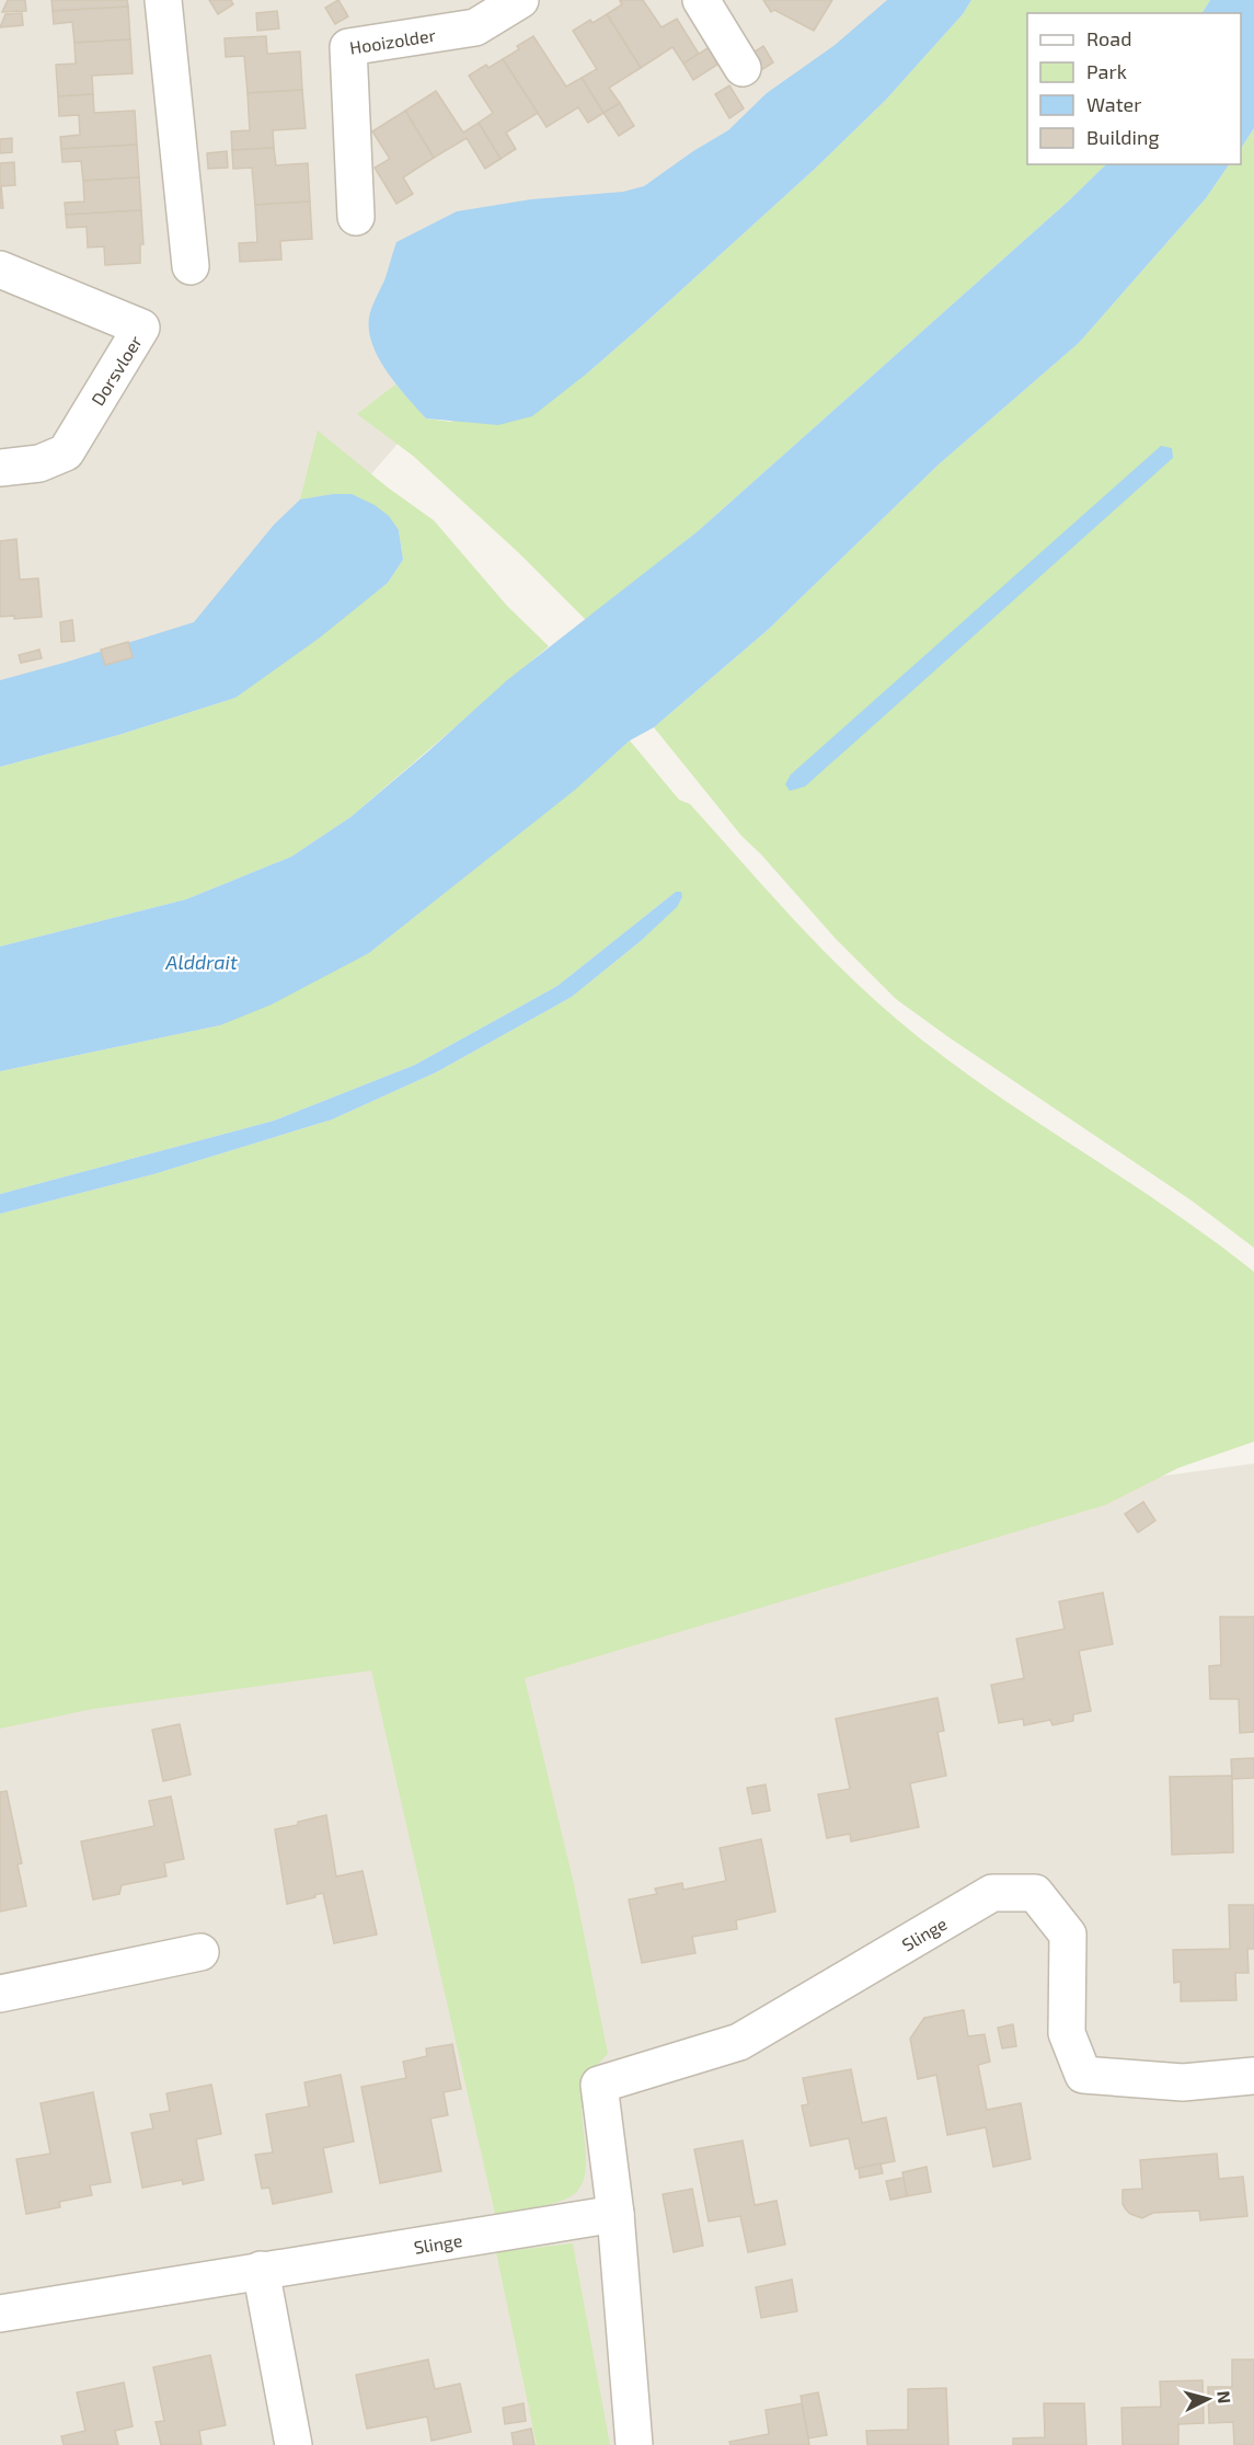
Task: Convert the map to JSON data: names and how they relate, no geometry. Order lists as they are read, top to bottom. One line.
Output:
{"streets":{"street":["Hooizolder","Dorsvloer","Slinge"]},"water":["Alddrait"],"legend":["Road","Park","Water","Building"],"north":"right"}
